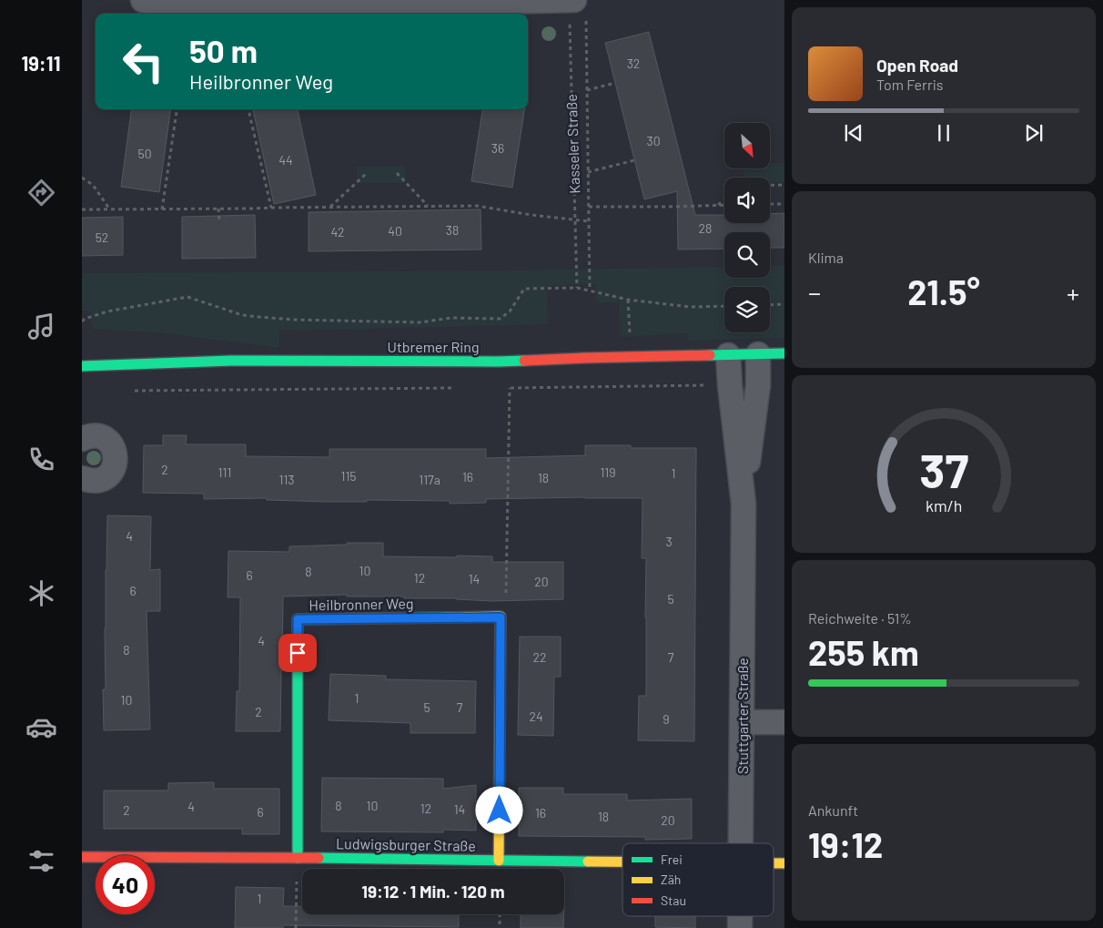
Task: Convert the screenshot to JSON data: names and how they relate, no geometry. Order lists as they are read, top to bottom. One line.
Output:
{"streets":{"street":["Utbremer Ring","Heilbronner Weg","Stuttgarter Straße","Ludwigsburger Straße"],"path":["Kasseler Straße"]},"crossings":[["Utbremer Ring","Stuttgarter Straße"],["Heilbronner Weg","Ludwigsburger Straße"]],"house_numbers":["32","30","36","50","44","28","38","40","42","52","2","111","119","1","115","16","18","113","117a","4","3","10","8","6","12","14","20","6","5","4","8","22","7","1","10","5","7","2","24","9","8","10","4","12","14","2","6","16","18","20","1"],"legend":["Frei","Zäh","Stau"],"north":"bottom right","page":{"tabs":"19:11","turn":["50 m","Heilbronner Weg"],"song":["Open Road","Tom Ferris"],"tile":["Klima",["Reichweite · 51%","255 km"],["Ankunft","19:12"]],"heat":["−","21.5°","+"],"limit":"40","trip":"19:12 · 1 Min. · 120 m","gauge":["37","km/h"]}}
